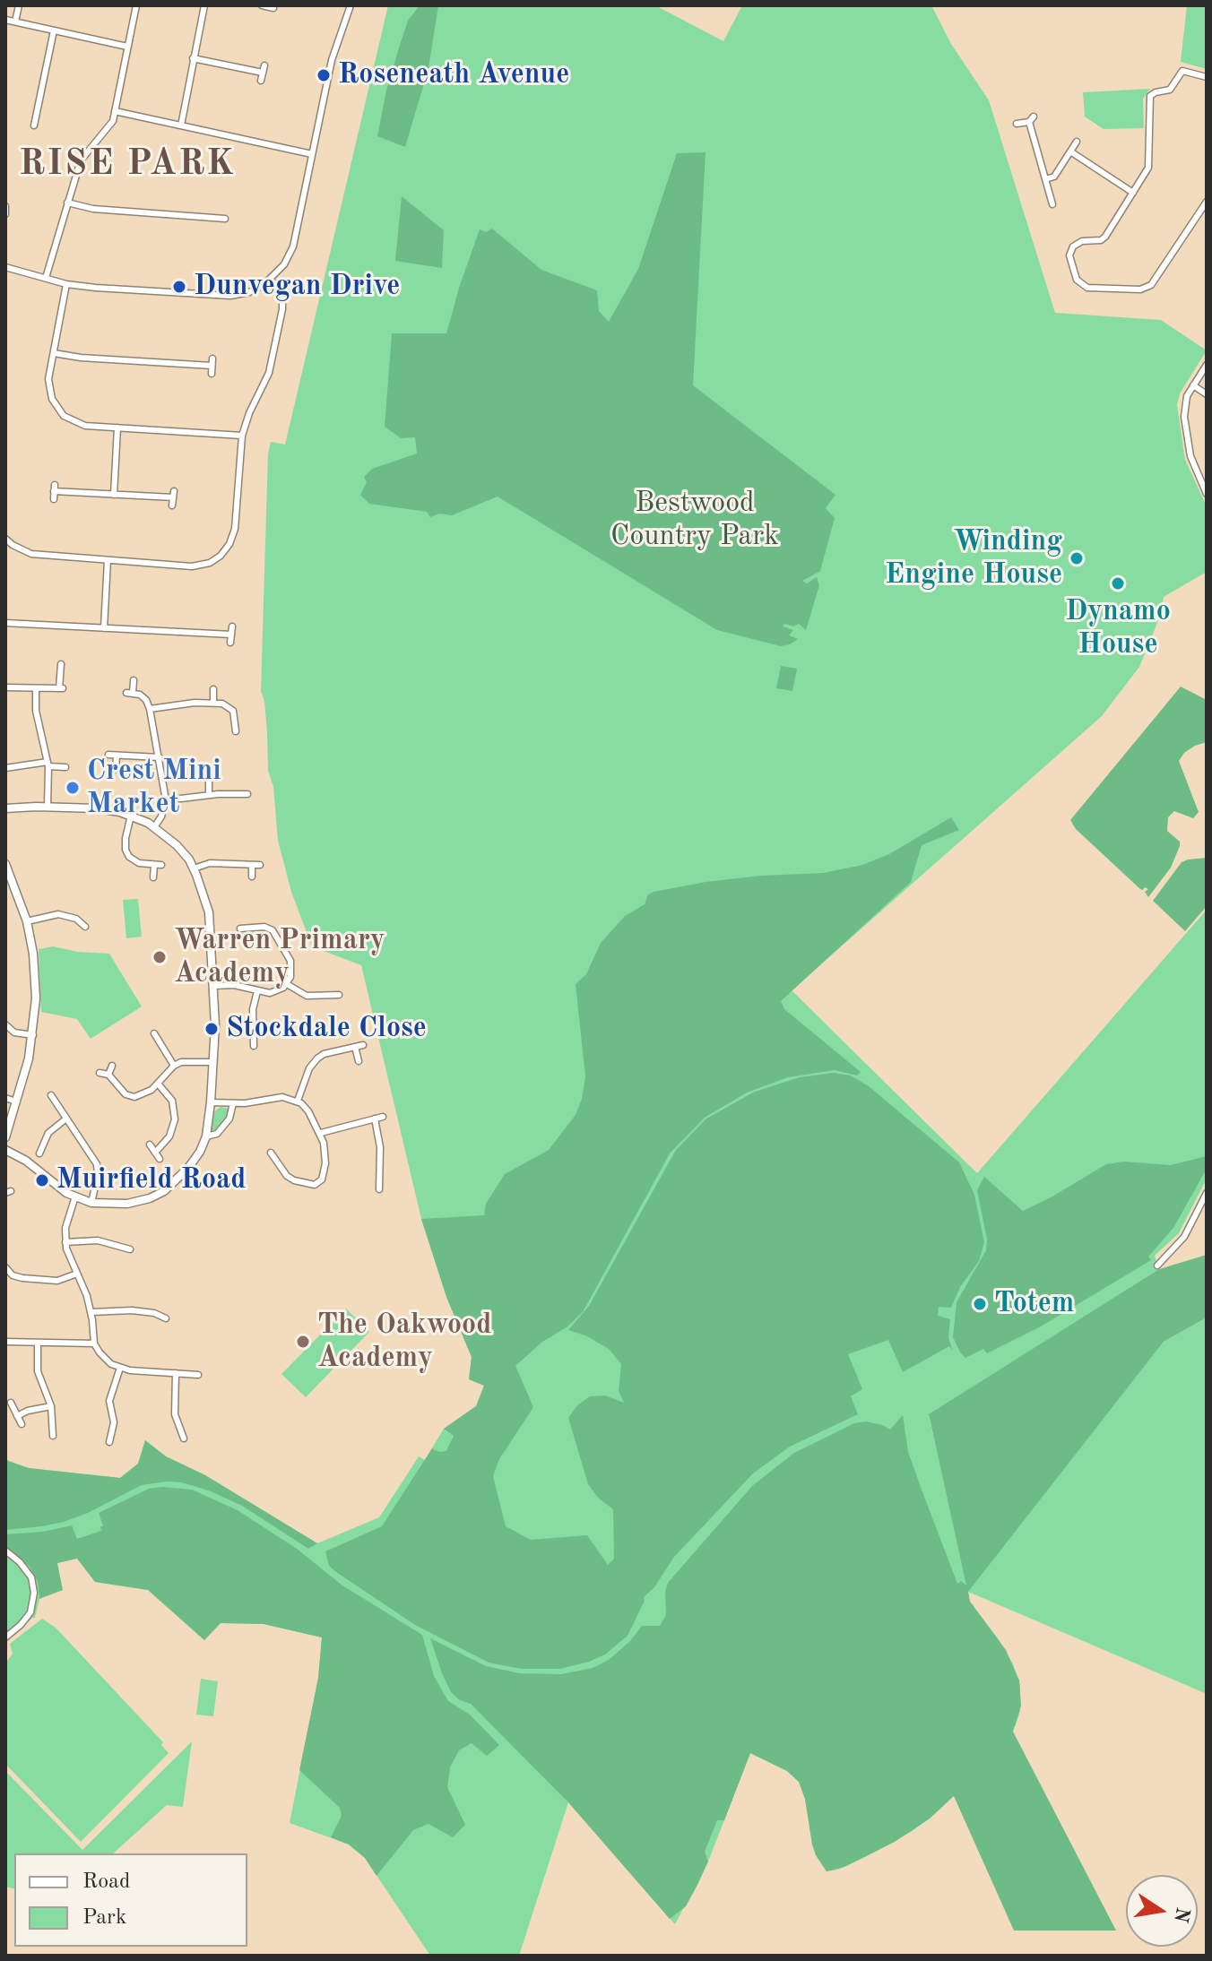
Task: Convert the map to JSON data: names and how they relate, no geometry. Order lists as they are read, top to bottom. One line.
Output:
{"districts":["RISE PARK"],"parks":["Bestwood Country Park"],"places":["Roseneath Avenue","Dunvegan Drive","Winding Engine House","Dynamo House","Crest Mini Market","Warren Primary Academy","Stockdale Close","Muirfield Road","Totem","The Oakwood Academy"],"legend":["Road","Park"],"north":"right"}
